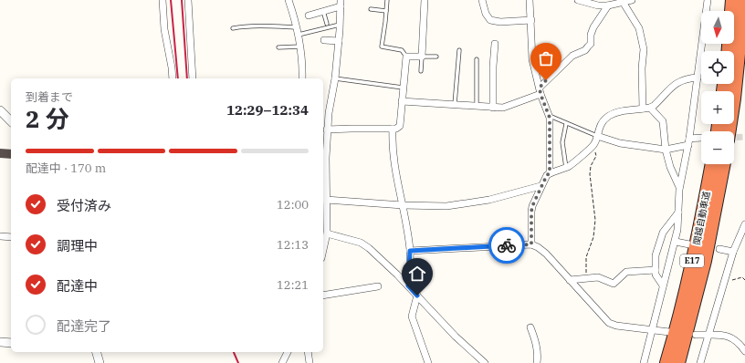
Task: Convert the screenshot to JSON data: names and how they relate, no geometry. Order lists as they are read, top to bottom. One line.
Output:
{"streets":{"highway":["関越自動車道","E17"]},"north":"bottom","page":{"map_buttons":["+","−"],"heading":["2 分","到着まで","12:29–12:34"],"bar":"配達中 · 170 m","list":[["受付済み","12:00"],["調理中","12:13"],["配達中","12:21"],"配達完了"]}}
